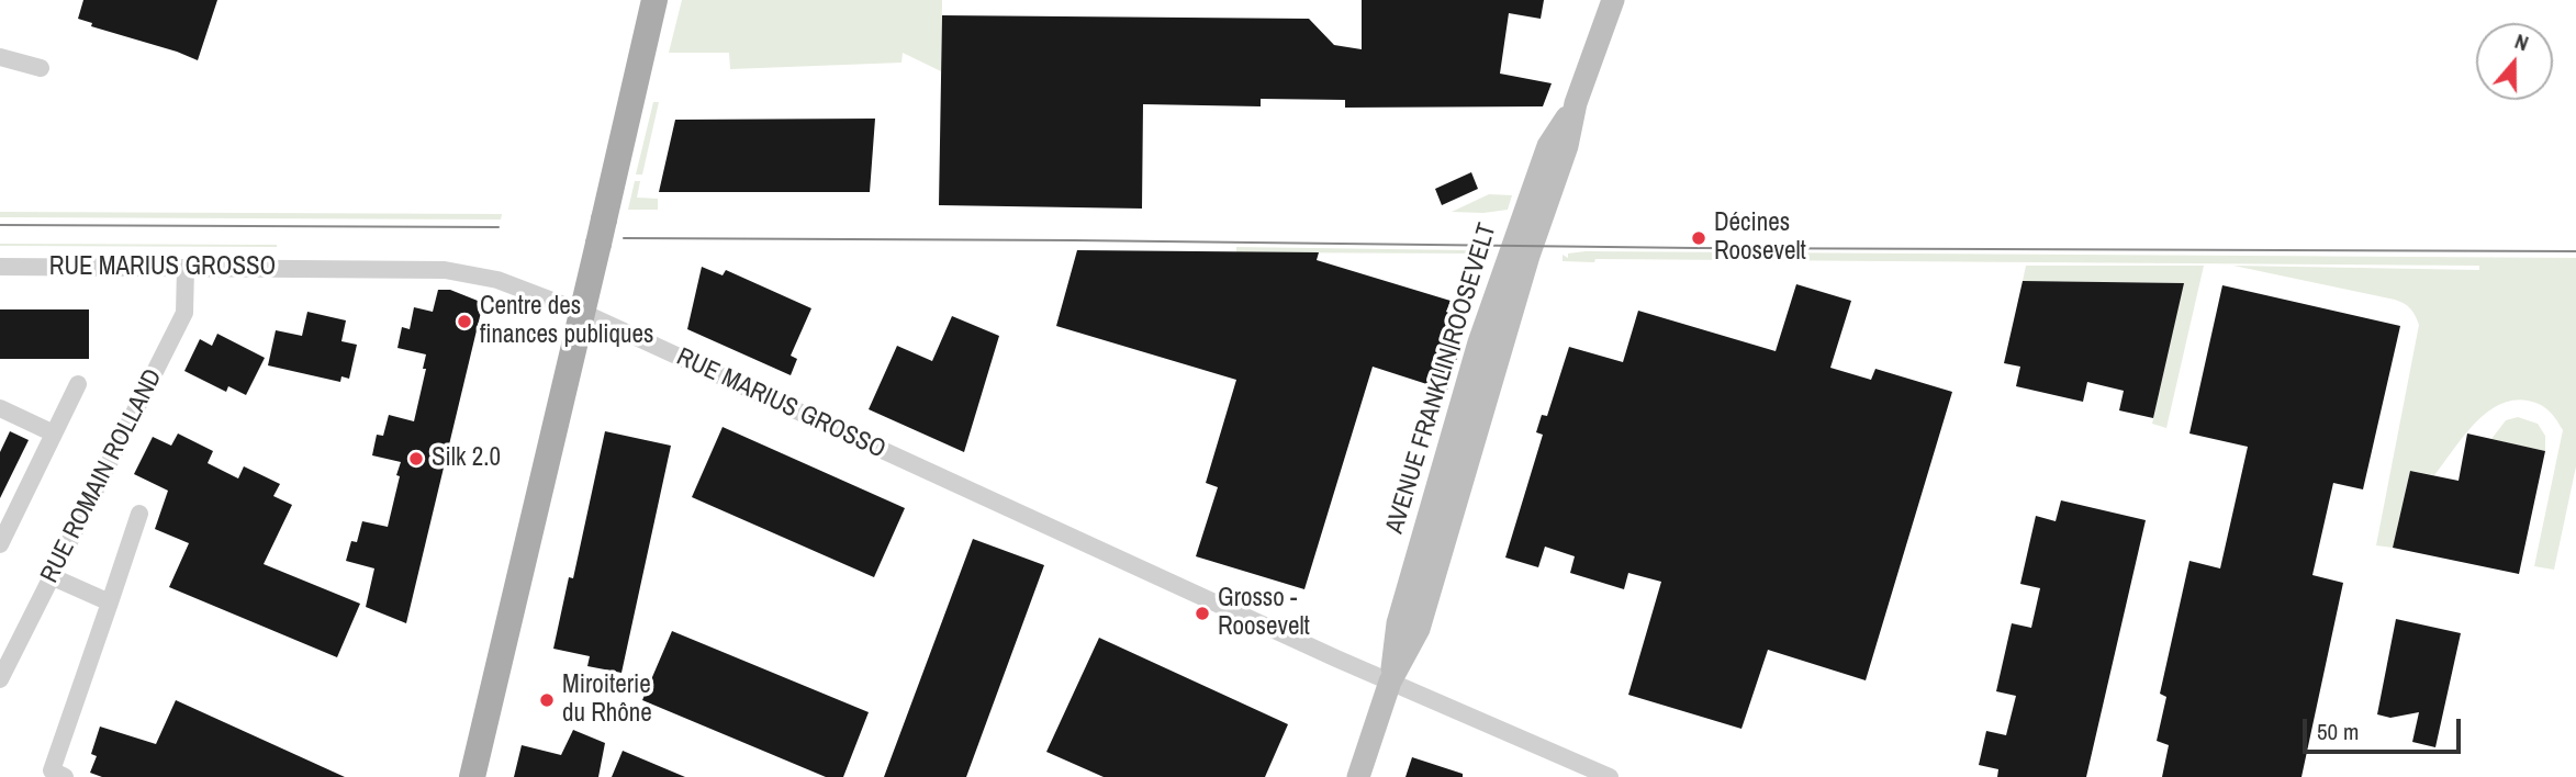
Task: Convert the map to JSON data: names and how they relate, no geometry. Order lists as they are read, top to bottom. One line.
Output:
{"streets":{"street":["RUE MARIUS GROSSO","AVENUE FRANKLIN ROOSEVELT","RUE ROMAIN ROLLAND"]},"crossings":[["RUE MARIUS GROSSO","AVENUE FRANKLIN ROOSEVELT"],["RUE MARIUS GROSSO","RUE ROMAIN ROLLAND"]],"places":["Décines Roosevelt","Centre des finances publiques","Silk 2.0","Grosso - Roosevelt","Miroiterie du Rhône"],"scale_bar":"50 m","north":"top"}
